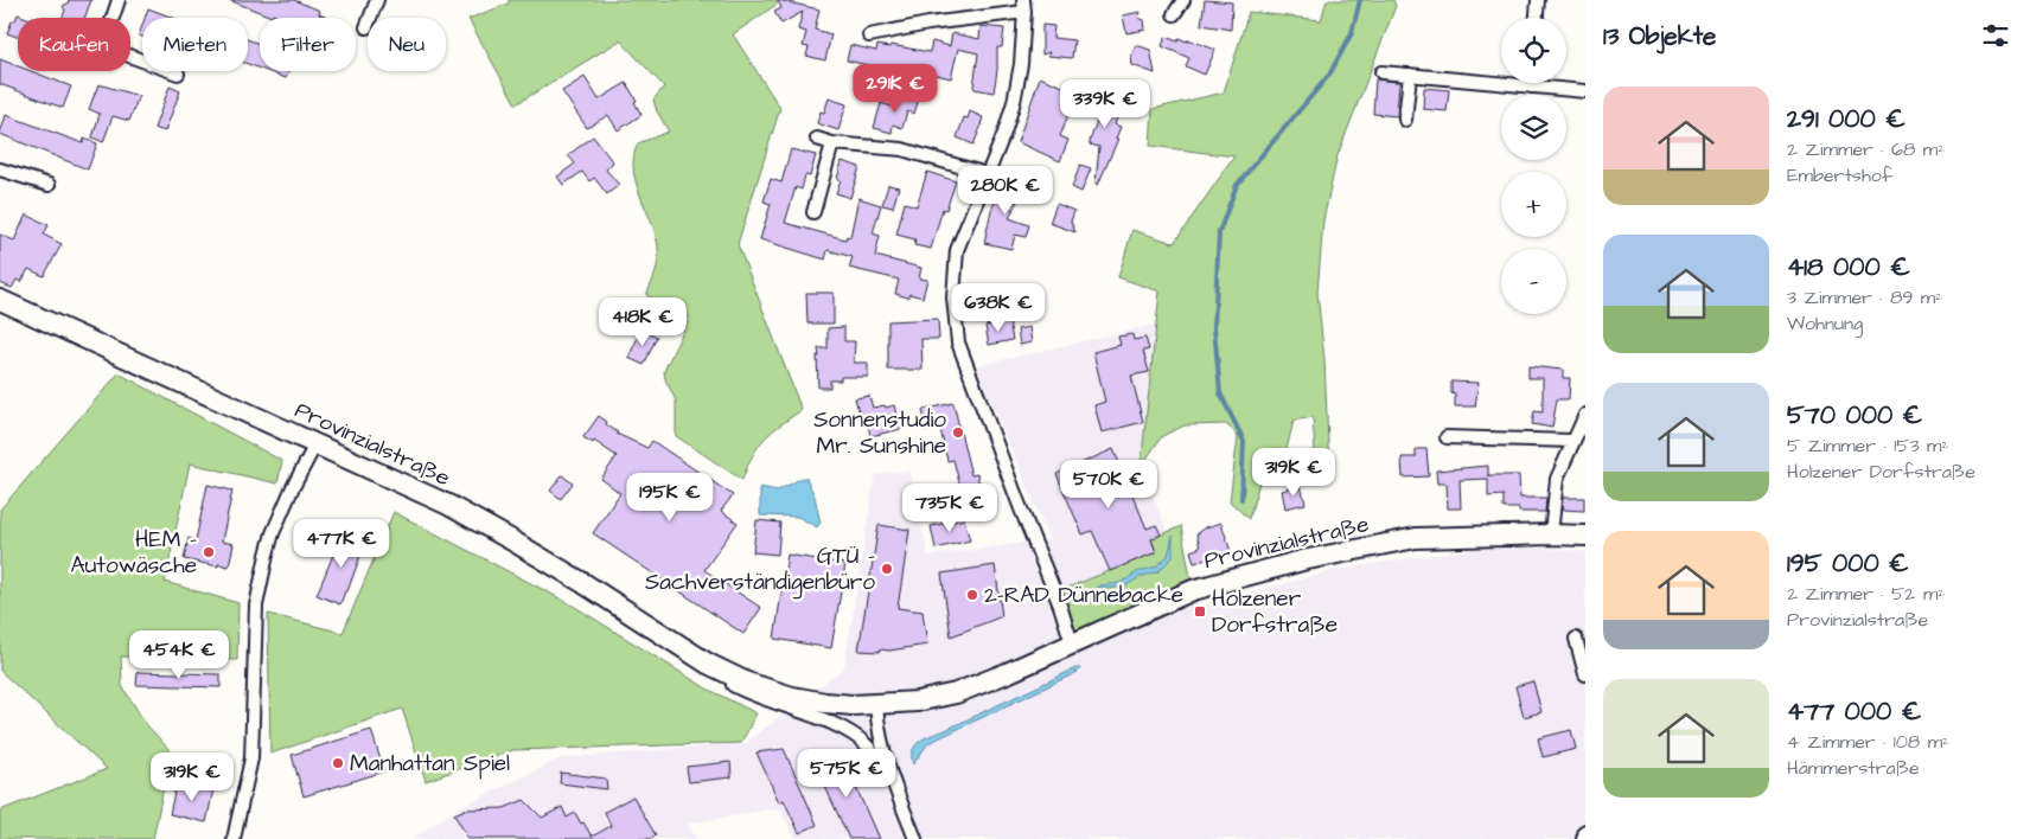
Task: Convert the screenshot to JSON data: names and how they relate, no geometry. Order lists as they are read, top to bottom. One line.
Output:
{"streets":{"main road":["Provinzialstraße"]},"places":{"other":["Sonnenstudio Mr. Sunshine","HEM - Autowäsche","GTÜ - Sachverständigenbüro","2-RAD Dünnebacke","Manhattan Spiel"],"transit":["Holzener Dorfstraße"]},"page":{"heading":"13 Objekte","map_buttons":["+","−"],"chip":["Kaufen","Mieten","Filter","Neu"],"price":["291K €","339K €","280K €","638K €","418K €","319K €","570K €","195K €","735K €","477K €","454K €","575K €","319K €"],"list":[{"name":"291 000 €","note":"2 Zimmer · 68 m² · Embertshof"},{"name":"418 000 €","note":"3 Zimmer · 89 m² · Wohnung"},{"name":"570 000 €","note":"5 Zimmer · 153 m² · Holzener Dorfstraße"},{"name":"195 000 €","note":"2 Zimmer · 52 m² · Provinzialstraße"},{"name":"477 000 €","note":"4 Zimmer · 108 m² · Hämmerstraße"}]}}
